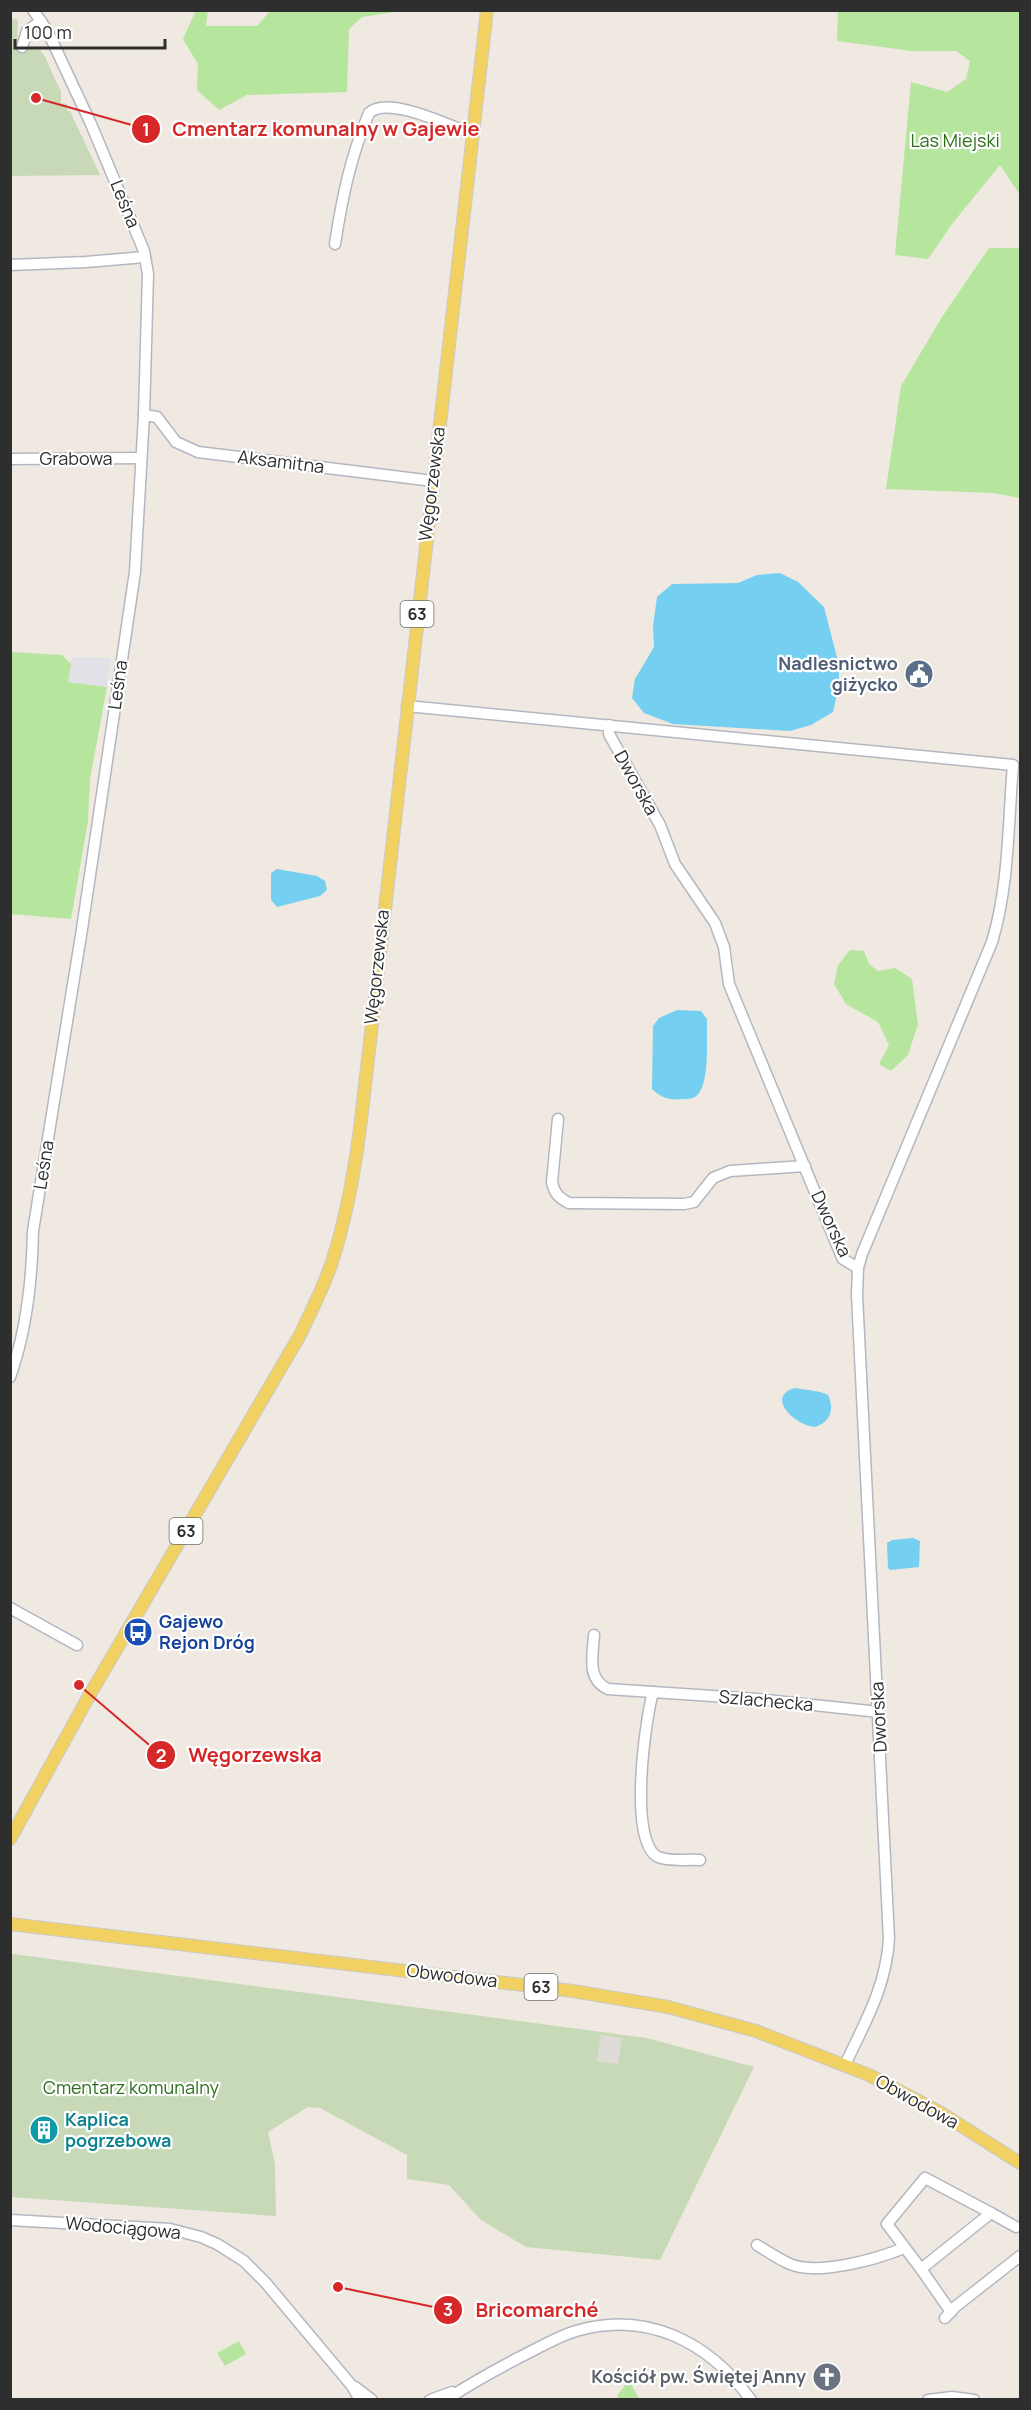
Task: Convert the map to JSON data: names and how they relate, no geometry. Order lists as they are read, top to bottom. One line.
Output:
{"streets":{"main road":["Węgorzewska","63","Obwodowa"],"street":["Leśna","Grabowa","Aksamitna","Dworska","Szlachecka","Wodociągowa"]},"crossings":[["Leśna","Grabowa"],["Leśna","Aksamitna"],["Aksamitna","Węgorzewska"],["Dworska","Szlachecka"],["Dworska","Obwodowa"]],"parks":["Las Miejski","Cmentarz komunalny"],"places":{"other":["Cmentarz komunalny w Gajewie","Węgorzewska","Bricomarché"],"public building":["Nadlesnictwo giżycko"],"bus stop":["Gajewo Rejon Dróg"],"building":["Kaplica pogrzebowa"],"church":["Kościół pw. Świętej Anny"]},"scale_bar":"100 m"}
